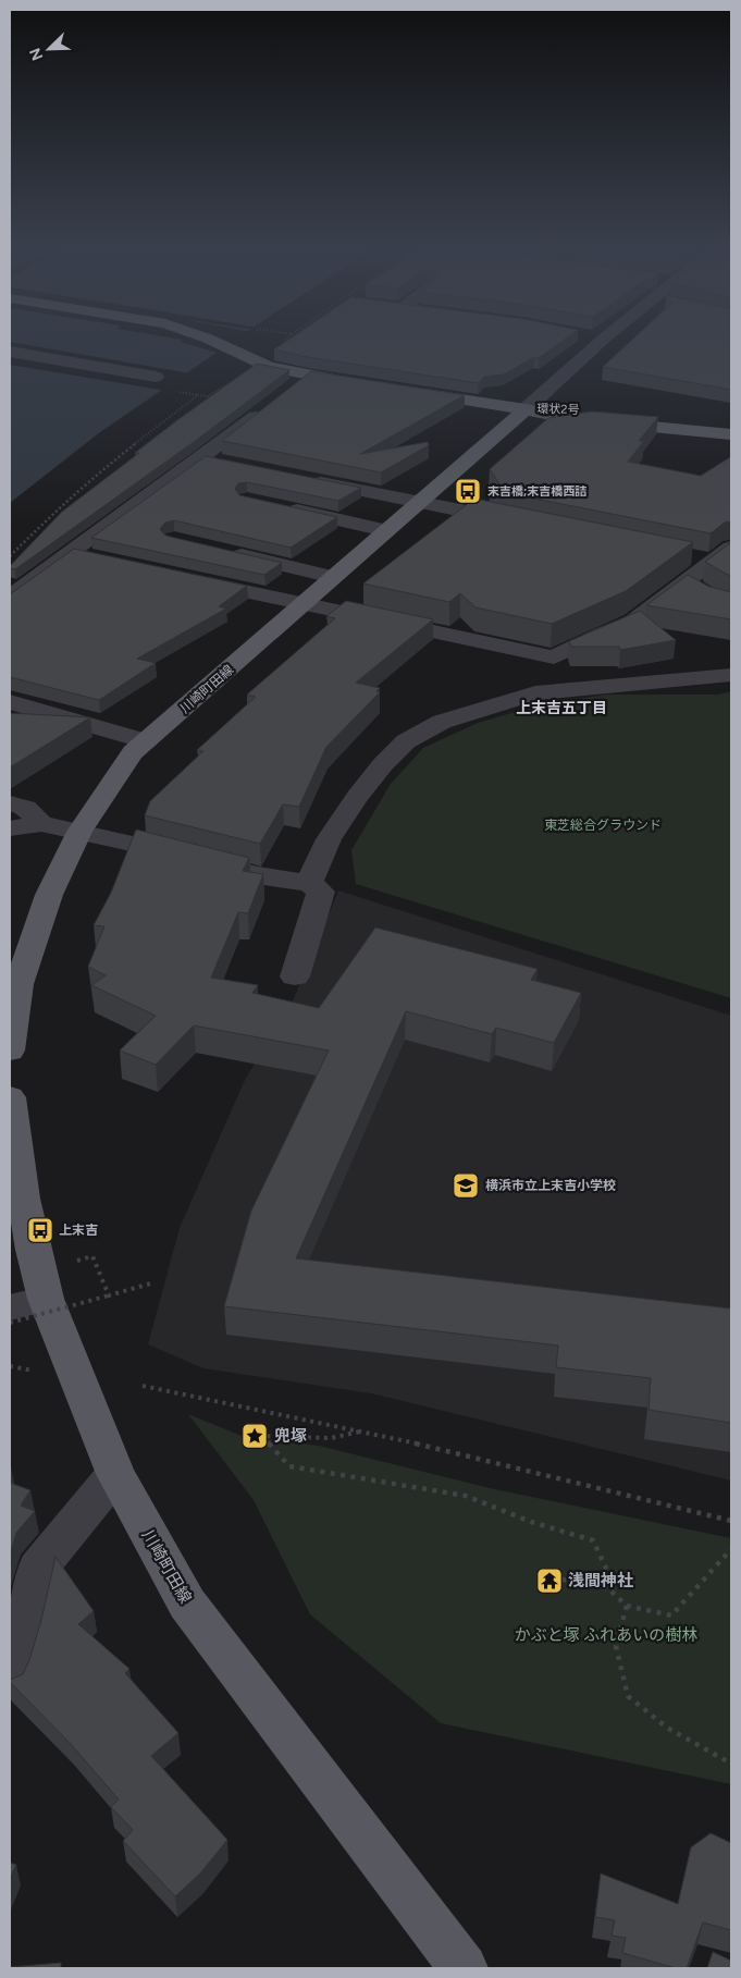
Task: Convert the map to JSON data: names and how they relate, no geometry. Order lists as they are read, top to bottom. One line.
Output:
{"streets":{"main road":["環状2号","川崎町田線"]},"crossings":[["環状2号","川崎町田線"]],"districts":["上末吉五丁目"],"parks":["東芝総合グラウンド","かぶと塚 ふれあいの樹林"],"places":{"bus stop":["末吉橋;末吉橋西詰","上末吉"],"school or university":["横浜市立上末吉小学校"],"place":["兜塚"],"temple":["浅間神社"]},"north":"bottom left"}
